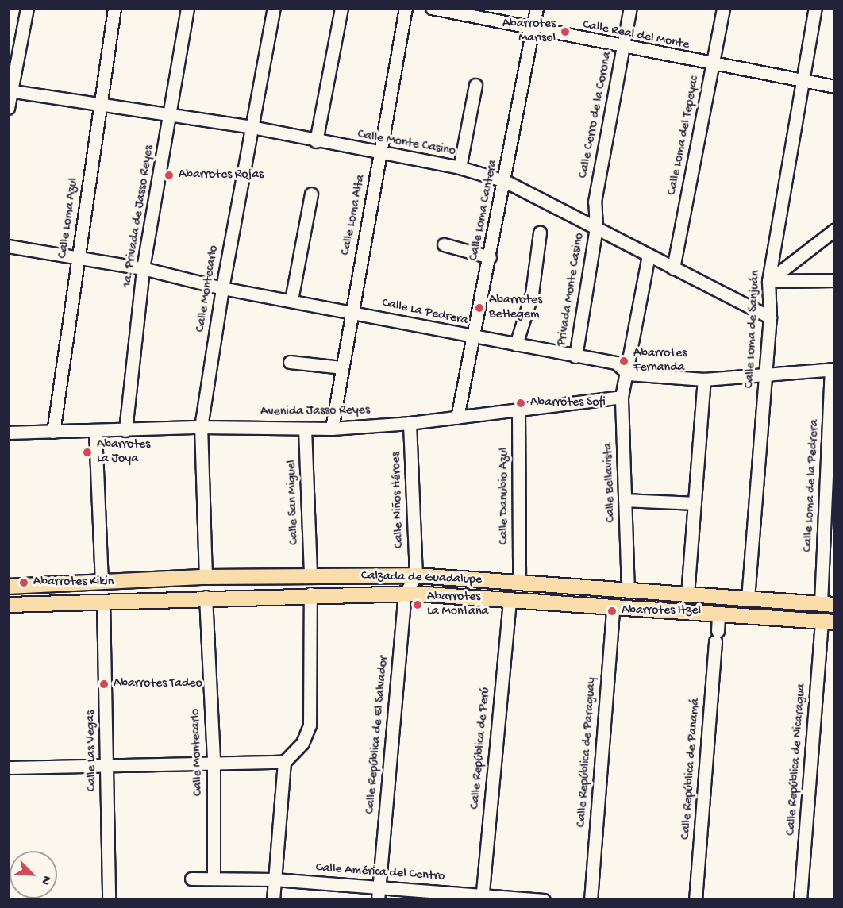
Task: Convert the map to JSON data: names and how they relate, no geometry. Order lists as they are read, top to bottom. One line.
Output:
{"streets":{"main road":["Calzada de Guadalupe"],"street":["Calle Real del Monte","Calle Cerro de la Corona","Calle Loma del Tepeyac","Calle Monte Casino","Calle Loma Cantera","Calle Loma Alta","1a. Privada de Jasso Reyes","Calle Loma Azul","Calle Montecarlo","Privada Monte Casino","Calle La Pedrera","Calle Loma de Sanjuán","Avenida Jasso Reyes","Calle Bellavista","Calle Loma de la Pedrera","Calle Danubio Azul","Calle Niños Héroes","Calle San Miguel","Calle República de El Salvador","Calle República de Perú","Calle Las Vegas","Calle República de Paraguay","Calle República de Nicaragua","Calle República de Panamá","Calle América del Centro"]},"crossings":[["Calle Real del Monte","Calle Cerro de la Corona"],["Calle Real del Monte","Calle Loma del Tepeyac"],["Calle Real del Monte","Calle Loma Cantera"],["Calle Real del Monte","Calle Loma de Sanjuán"],["Calle Cerro de la Corona","Calle Monte Casino"],["Calle Cerro de la Corona","Privada Monte Casino"],["Calle Loma del Tepeyac","Calle Monte Casino"],["Calle Monte Casino","Calle Loma Cantera"],["Calle Monte Casino","Calle Loma Alta"],["Calle Monte Casino","1a. Privada de Jasso Reyes"],["Calle Monte Casino","Calle Loma Azul"],["Calle Monte Casino","Calle Montecarlo"],["Calle Monte Casino","Privada Monte Casino"],["Calle Monte Casino","Calle Loma de Sanjuán"],["Calle Loma Cantera","Calle La Pedrera"],["Calle Loma Cantera","Avenida Jasso Reyes"],["Calle Loma Alta","Calle La Pedrera"],["Calle Loma Alta","Avenida Jasso Reyes"],["1a. Privada de Jasso Reyes","Calle La Pedrera"],["1a. Privada de Jasso Reyes","Avenida Jasso Reyes"],["Calle Loma Azul","Calle La Pedrera"],["Calle Loma Azul","Avenida Jasso Reyes"],["Calle Montecarlo","Calle La Pedrera"],["Calle Montecarlo","Avenida Jasso Reyes"],["Calle Montecarlo","Calzada de Guadalupe"],["Calle Montecarlo","Calle América del Centro"],["Privada Monte Casino","Calle La Pedrera"],["Calle La Pedrera","Calle Loma de Sanjuán"],["Calle La Pedrera","Calle Bellavista"],["Calle La Pedrera","Calle Loma de la Pedrera"],["Calle Loma de Sanjuán","Calzada de Guadalupe"],["Avenida Jasso Reyes","Calle Bellavista"],["Avenida Jasso Reyes","Calle Danubio Azul"],["Avenida Jasso Reyes","Calle Niños Héroes"],["Avenida Jasso Reyes","Calle San Miguel"],["Calle Bellavista","Calzada de Guadalupe"],["Calle Loma de la Pedrera","Calzada de Guadalupe"],["Calle Danubio Azul","Calzada de Guadalupe"],["Calle Niños Héroes","Calzada de Guadalupe"],["Calle Niños Héroes","Calle República de El Salvador"],["Calle San Miguel","Calzada de Guadalupe"],["Calzada de Guadalupe","Calle República de El Salvador"],["Calzada de Guadalupe","Calle República de Perú"],["Calzada de Guadalupe","Calle Las Vegas"],["Calzada de Guadalupe","Calle República de Paraguay"],["Calzada de Guadalupe","Calle República de Nicaragua"],["Calzada de Guadalupe","Calle República de Panamá"],["Calle República de El Salvador","Calle América del Centro"],["Calle República de Perú","Calle América del Centro"]],"places":["Abarrotes Marisol","Abarrotes Rojas","Abarrotes Betlegem","Abarrotes Fernanda","Abarrotes Sofi","Abarrotes La Joya","Abarrotes Kikin","Abarrotes La Montaña","Abarrotes Itzel","Abarrotes Tadeo"],"north":"bottom right"}
